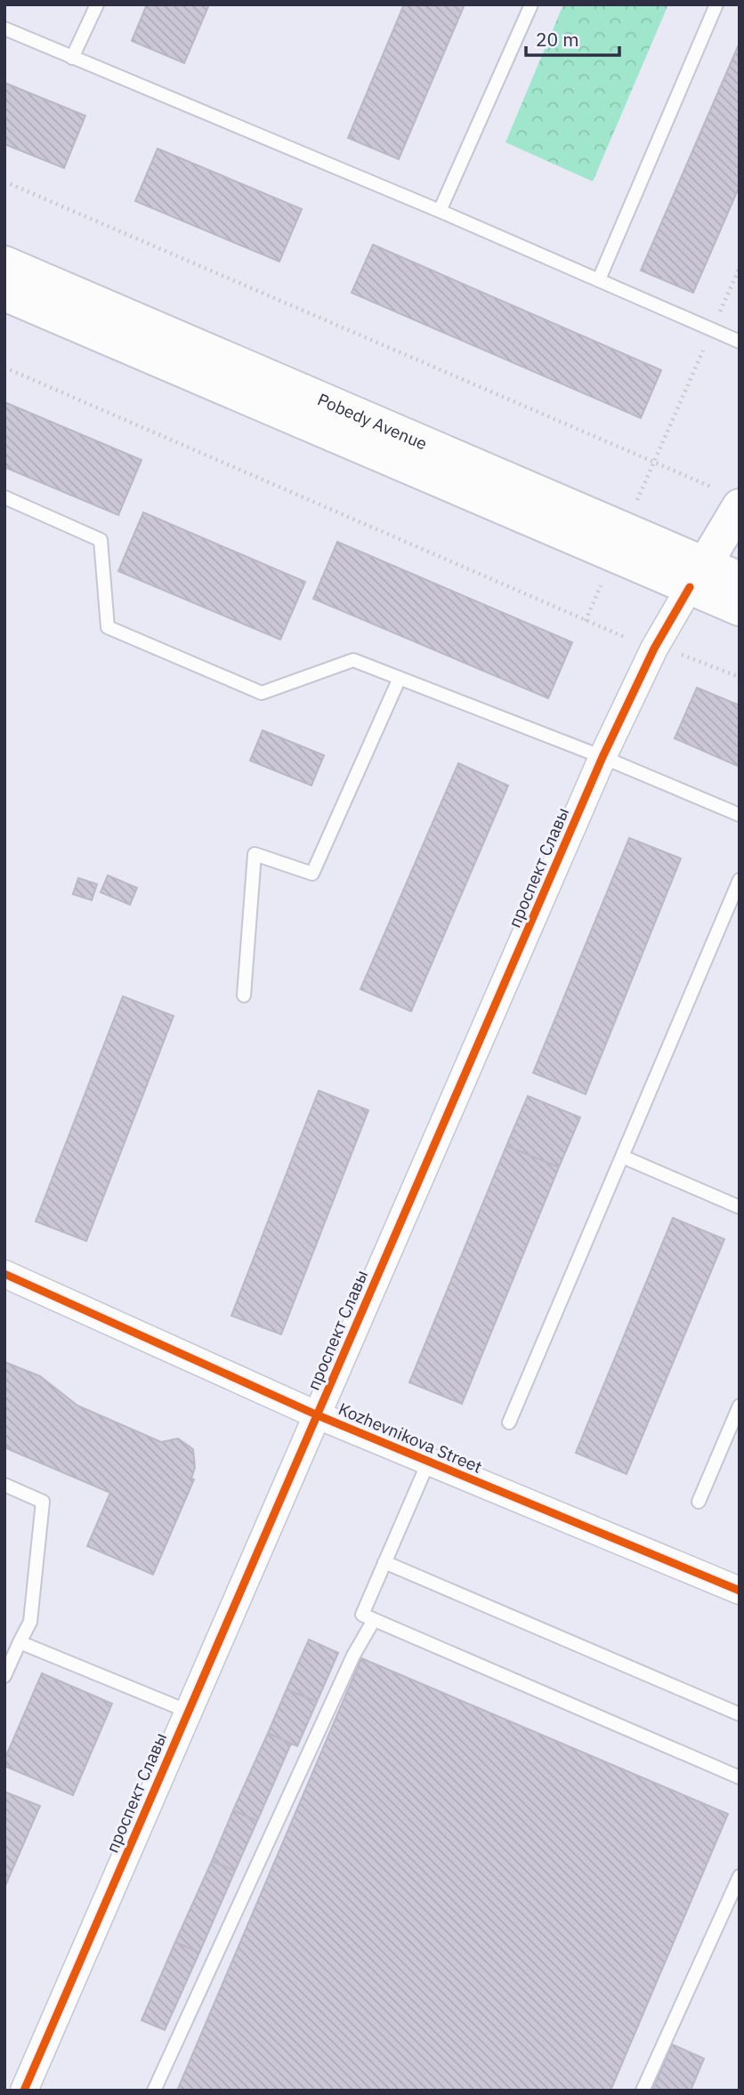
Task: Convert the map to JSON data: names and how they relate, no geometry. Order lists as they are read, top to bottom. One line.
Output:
{"streets":{"main road":["Pobedy Avenue","проспект Славы"],"street":["Kozhevnikova Street"]},"crossings":[["Pobedy Avenue","проспект Славы"],["проспект Славы","Kozhevnikova Street"]],"scale_bar":"20 m"}
